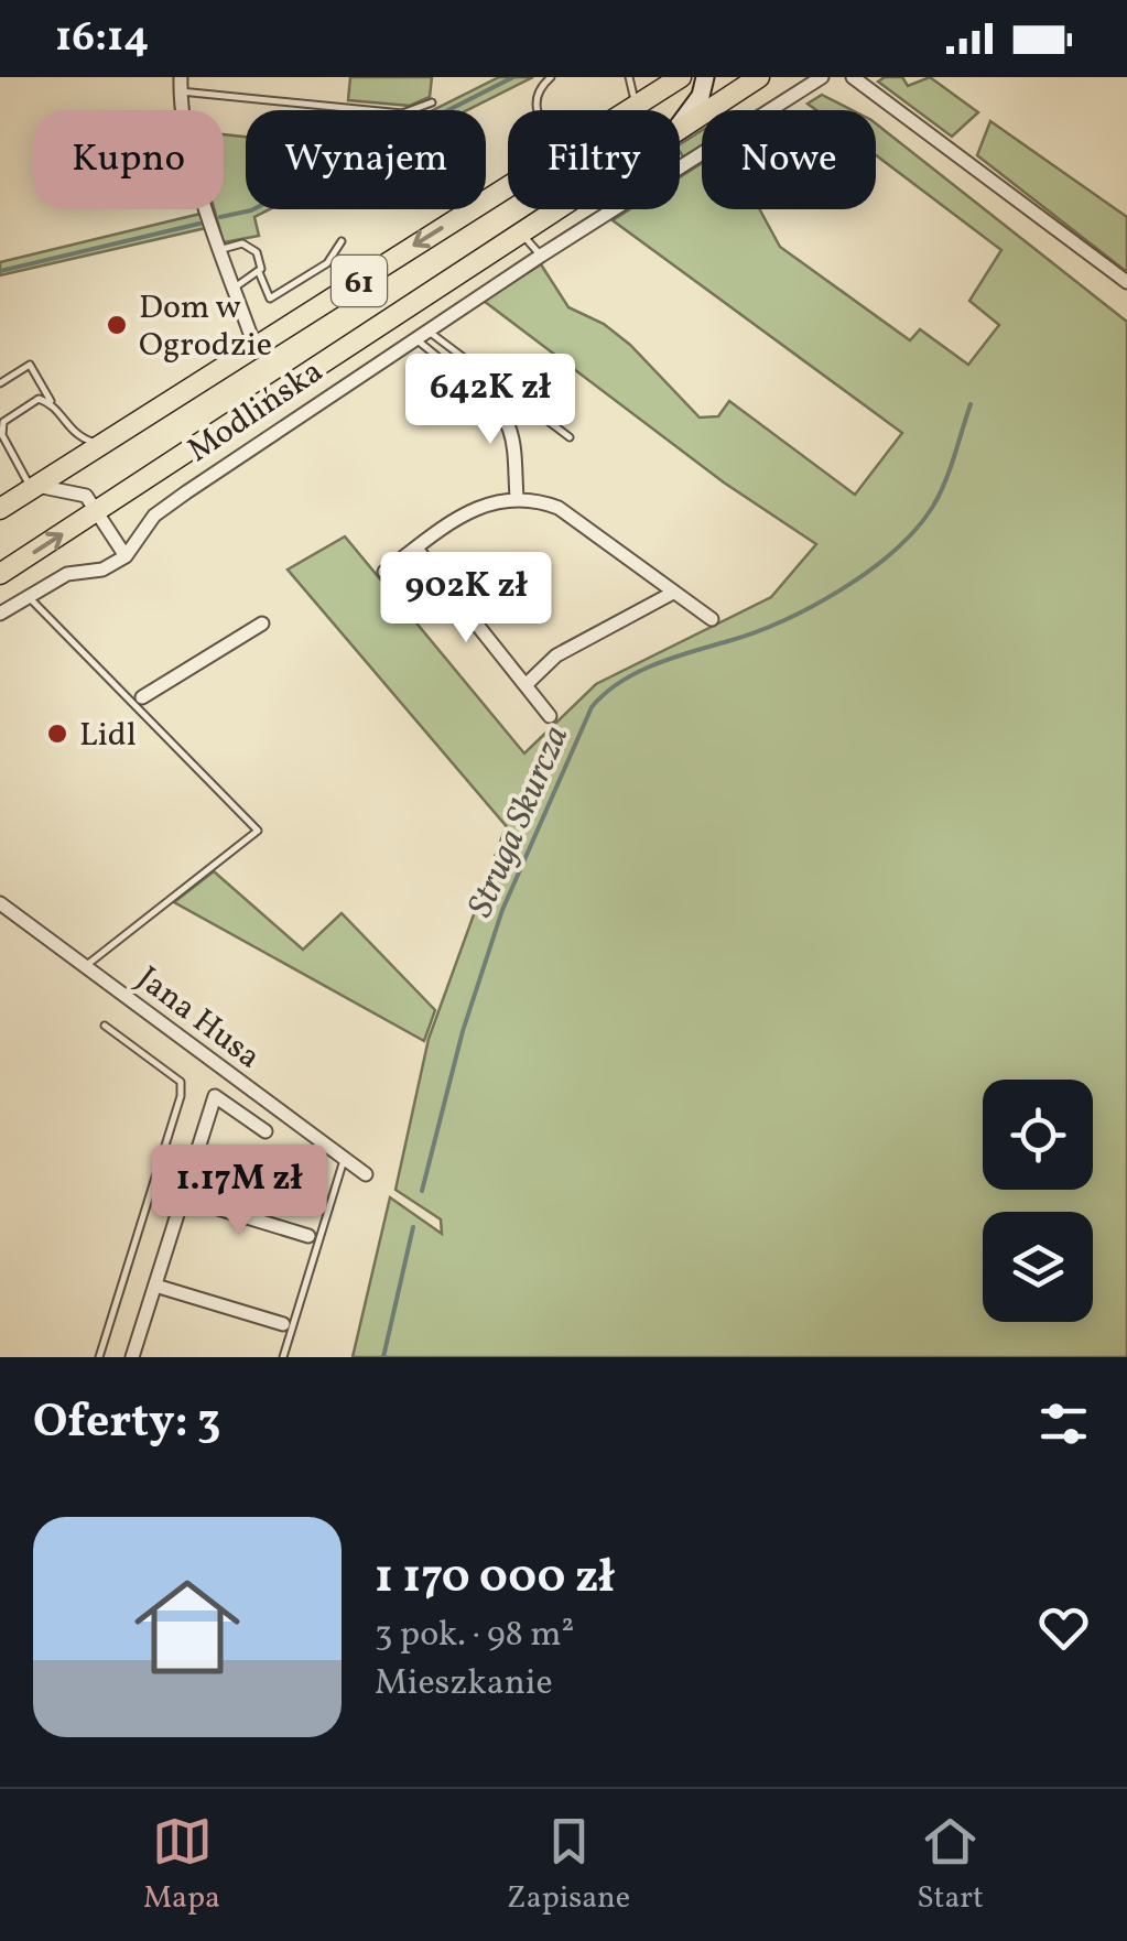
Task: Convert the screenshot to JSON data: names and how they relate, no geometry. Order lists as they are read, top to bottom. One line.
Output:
{"streets":{"main road":["61","Modlińska"],"street":["Jana Husa"]},"water":["Struga Skurcza"],"places":["Dom w Ogrodzie","Lidl"],"page":{"status":"16:14","chip":["Kupno","Wynajem","Filtry","Nowe"],"price":["642K zł","902K zł","1.17M zł"],"heading":"Oferty: 3","list":[{"name":"1 170 000 zł","note":"3 pok. · 98 m² · Mieszkanie"}],"tabs":["Mapa","Zapisane","Start"]}}
